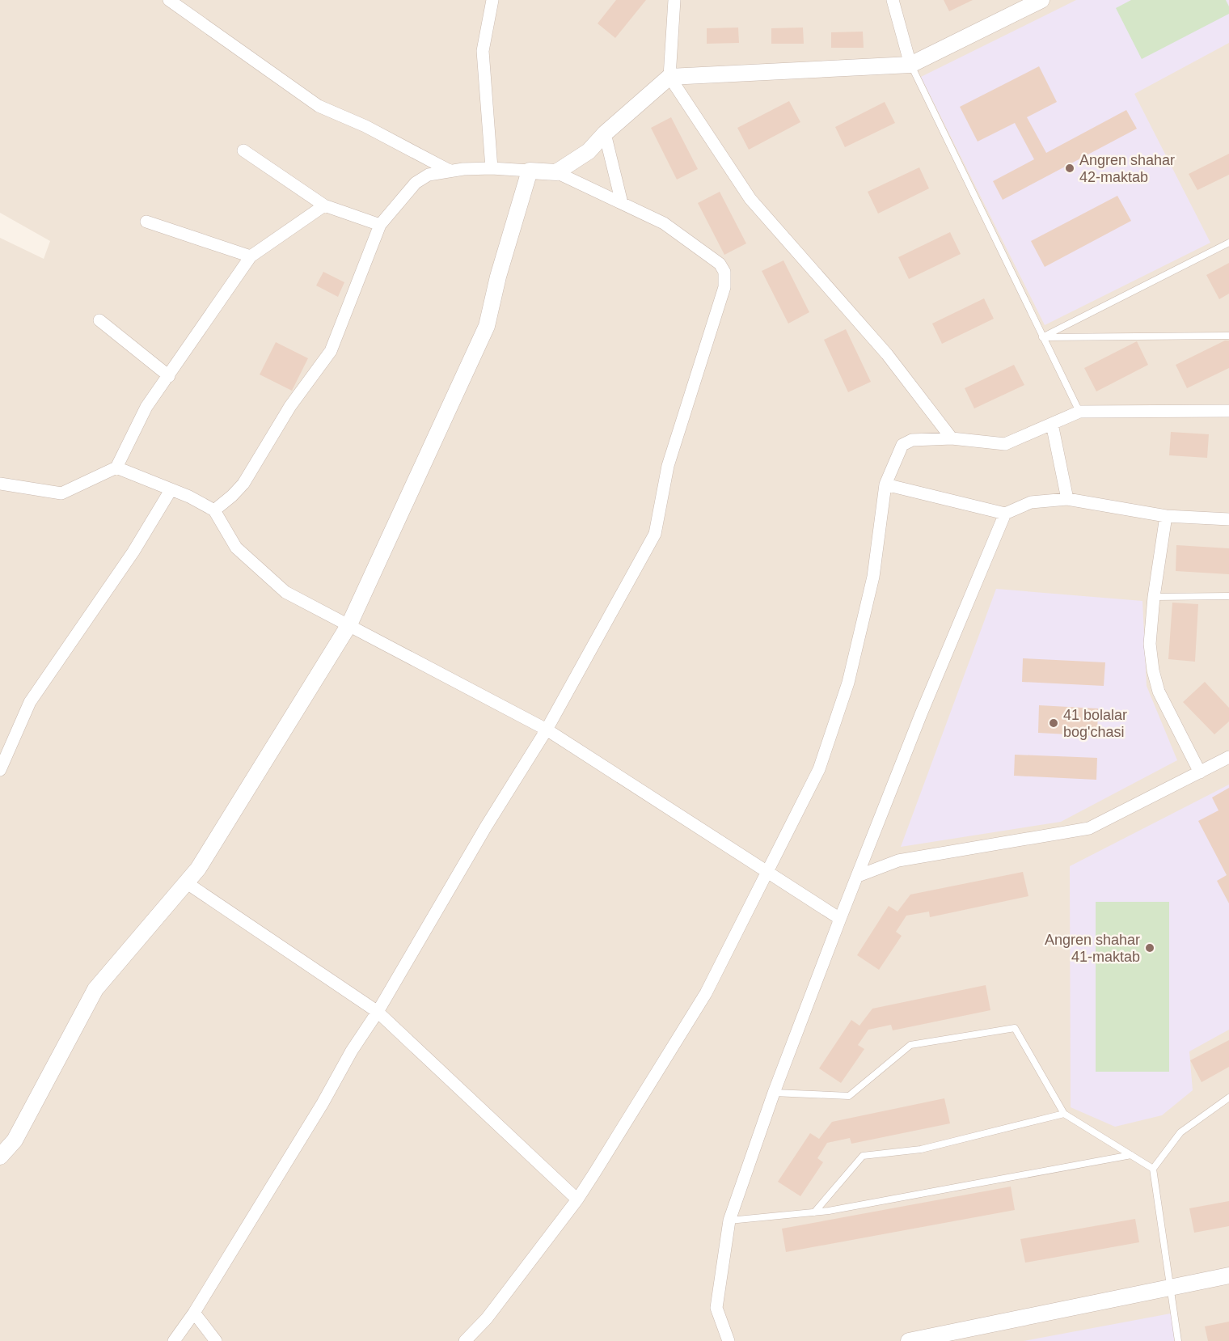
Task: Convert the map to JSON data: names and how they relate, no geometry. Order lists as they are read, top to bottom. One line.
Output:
{"places":["Angren shahar 42-maktab","41 bolalar bog'chasi","Angren shahar 41-maktab"]}
